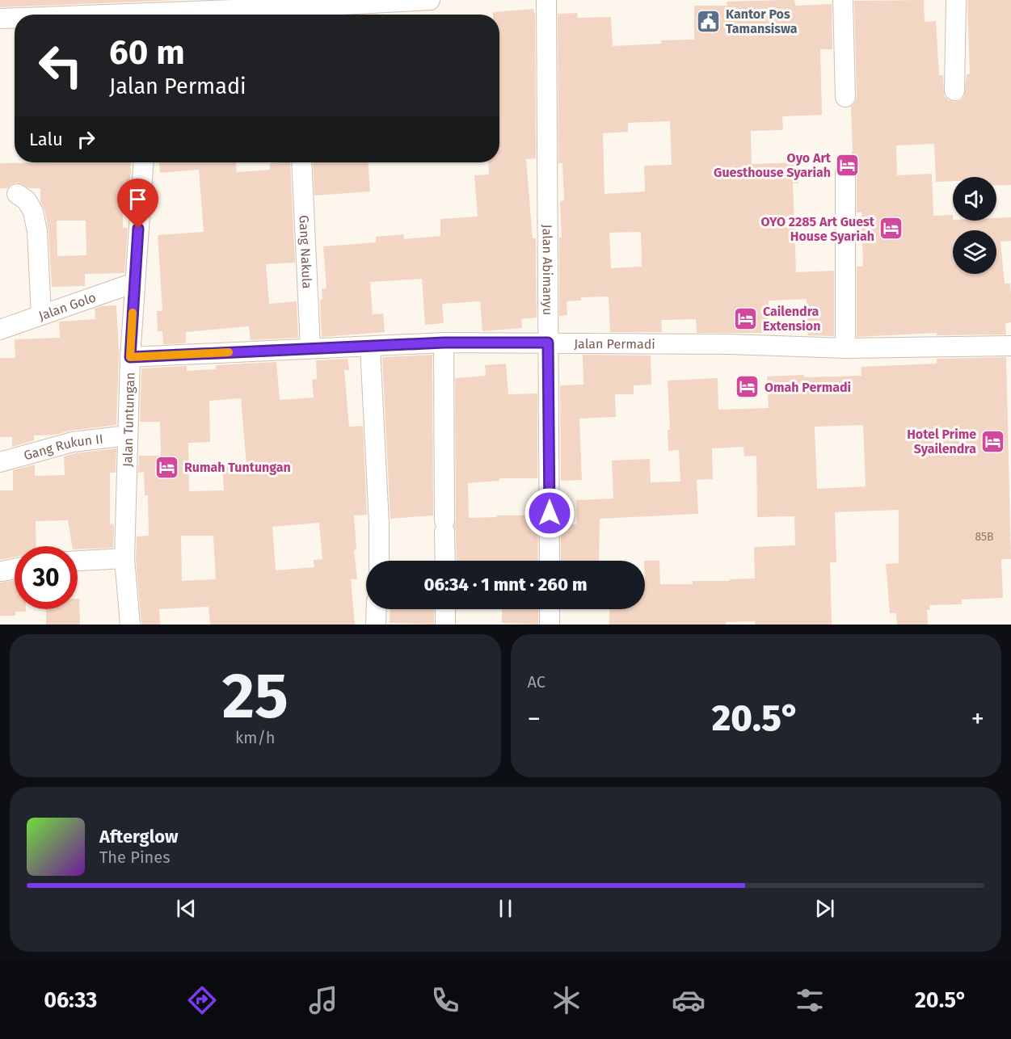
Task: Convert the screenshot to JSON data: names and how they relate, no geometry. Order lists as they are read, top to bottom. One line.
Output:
{"streets":{"street":["Gang Nakula","Jalan Abimanyu","Jalan Golo","Jalan Permadi","Jalan Tuntungan","Gang Rukun II"]},"crossings":[["Gang Nakula","Jalan Permadi"],["Jalan Abimanyu","Jalan Permadi"],["Jalan Golo","Jalan Tuntungan"],["Jalan Permadi","Jalan Tuntungan"],["Jalan Tuntungan","Gang Rukun II"]],"places":{"public building":["Kantor Pos Tamansiswa"],"hotel":["Oyo Art Guesthouse Syariah","OYO 2285 Art Guest House Syariah","Cailendra Extension","Omah Permadi","Hotel Prime Syailendra","Rumah Tuntungan"]},"house_numbers":["85B"],"page":{"turn":["60 m","Jalan Permadi"],"then":"Lalu","limit":"30","trip":"06:34 · 1 mnt · 260 m","tile":[["25","km/h"],"AC"],"heat":["−","20.5°","+"],"song":["Afterglow","The Pines"],"tabs":["06:33","20.5°"]}}
